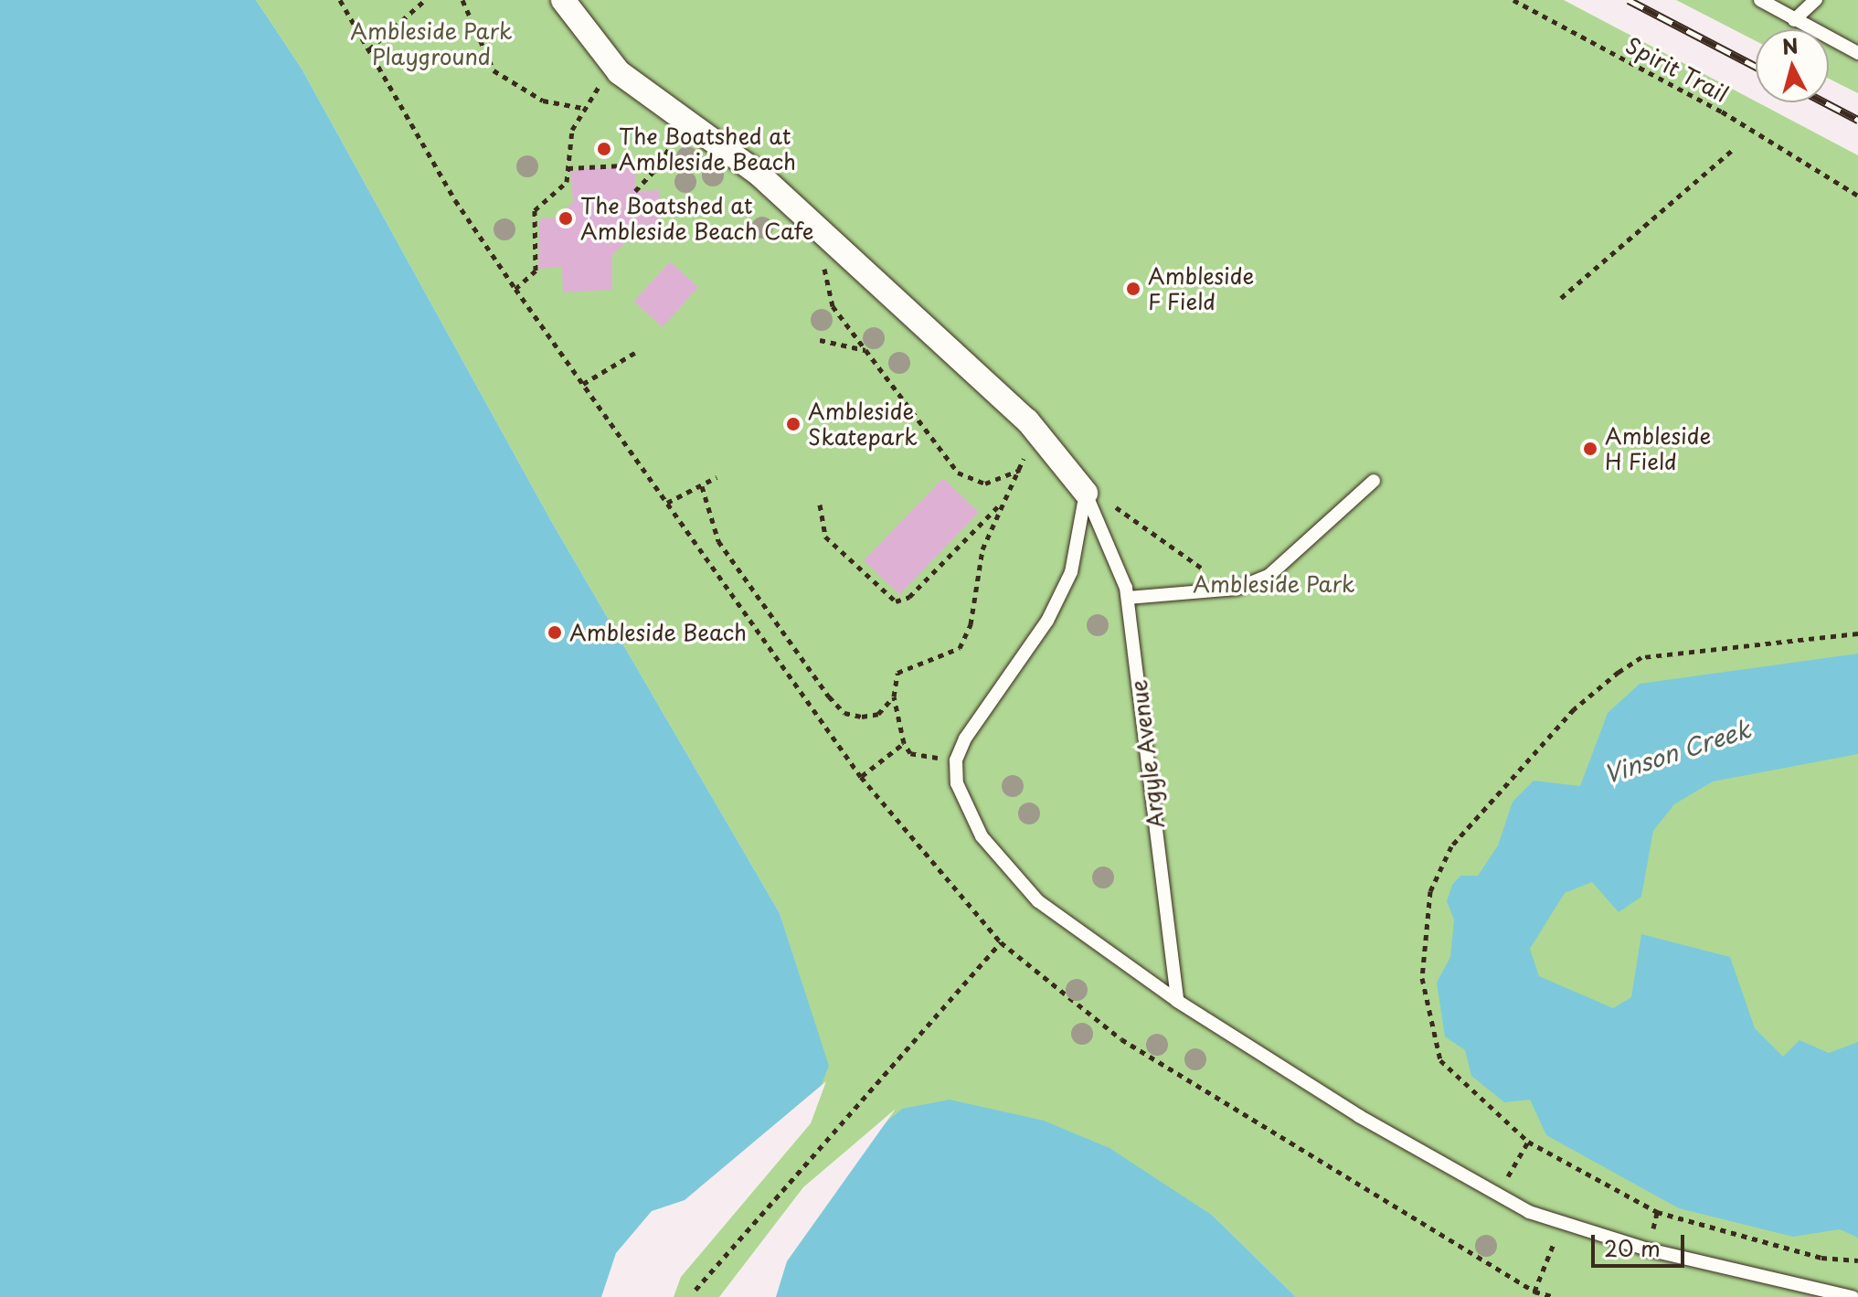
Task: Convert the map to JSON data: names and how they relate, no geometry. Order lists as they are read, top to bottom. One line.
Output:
{"streets":{"street":["Argyle Avenue"],"path":["Spirit Trail"]},"water":["Vinson Creek"],"parks":["Ambleside Park Playground","Ambleside Park"],"places":["The Boatshed at Ambleside Beach","The Boatshed at Ambleside Beach Cafe","Ambleside F Field","Ambleside Skatepark","Ambleside H Field","Ambleside Beach"],"scale_bar":"20 m","north":"top"}
